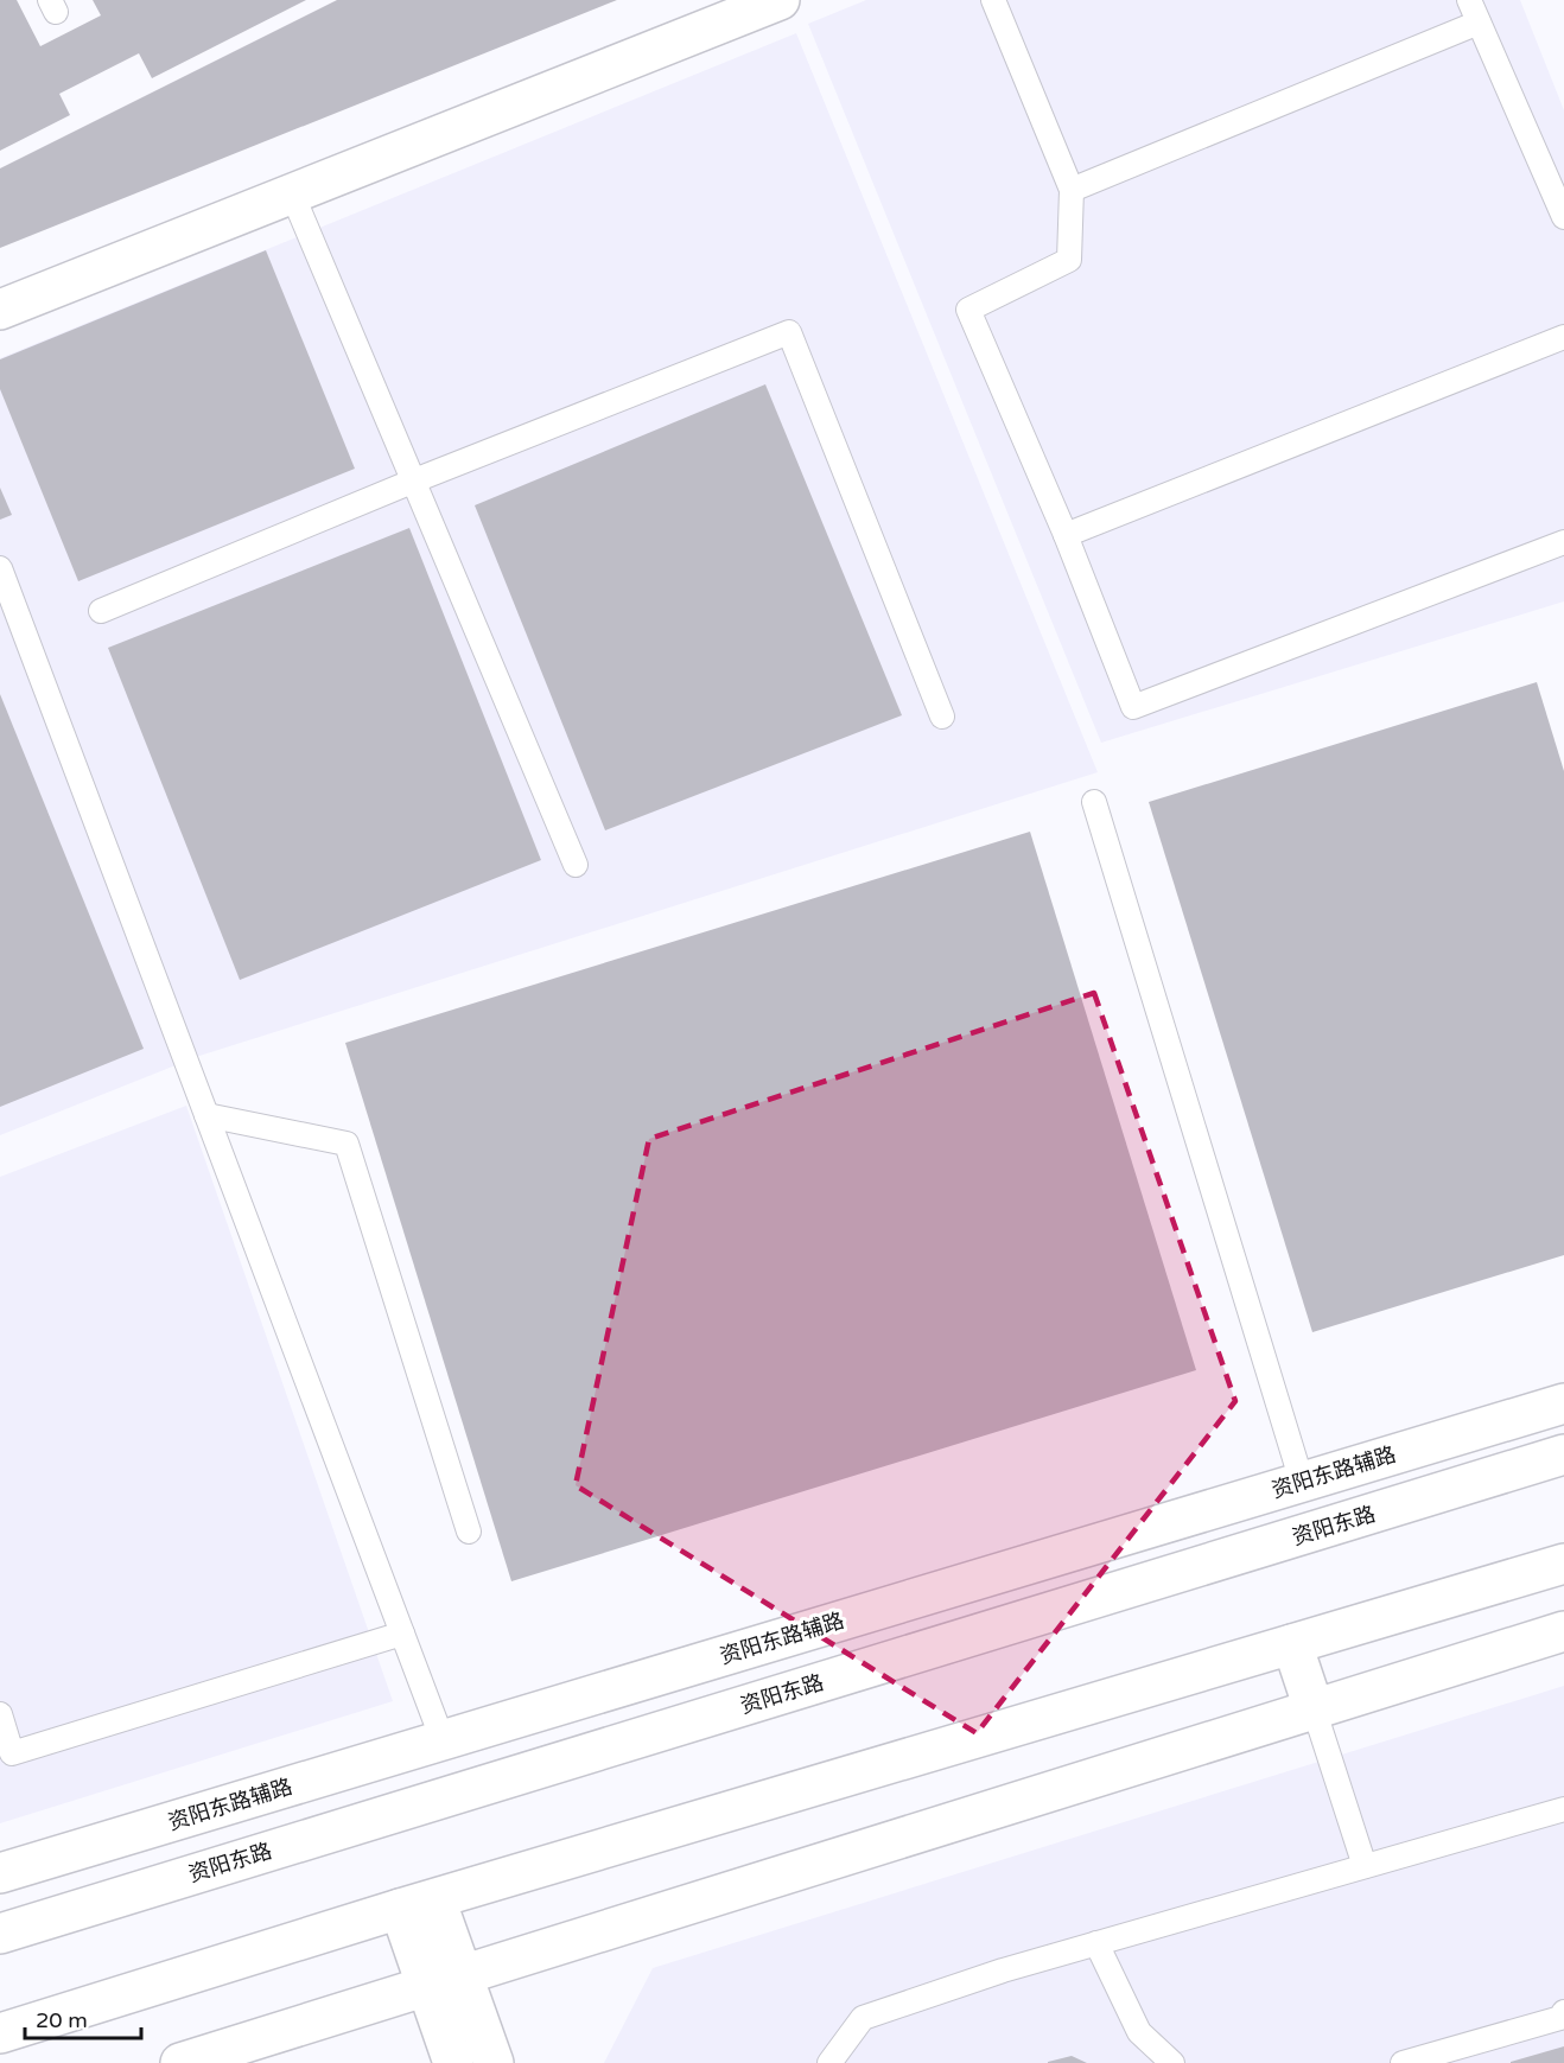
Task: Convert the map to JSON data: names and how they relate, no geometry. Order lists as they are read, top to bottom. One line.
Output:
{"streets":{"street":["资阳东路辅路","资阳东路"]},"scale_bar":"20 m"}
